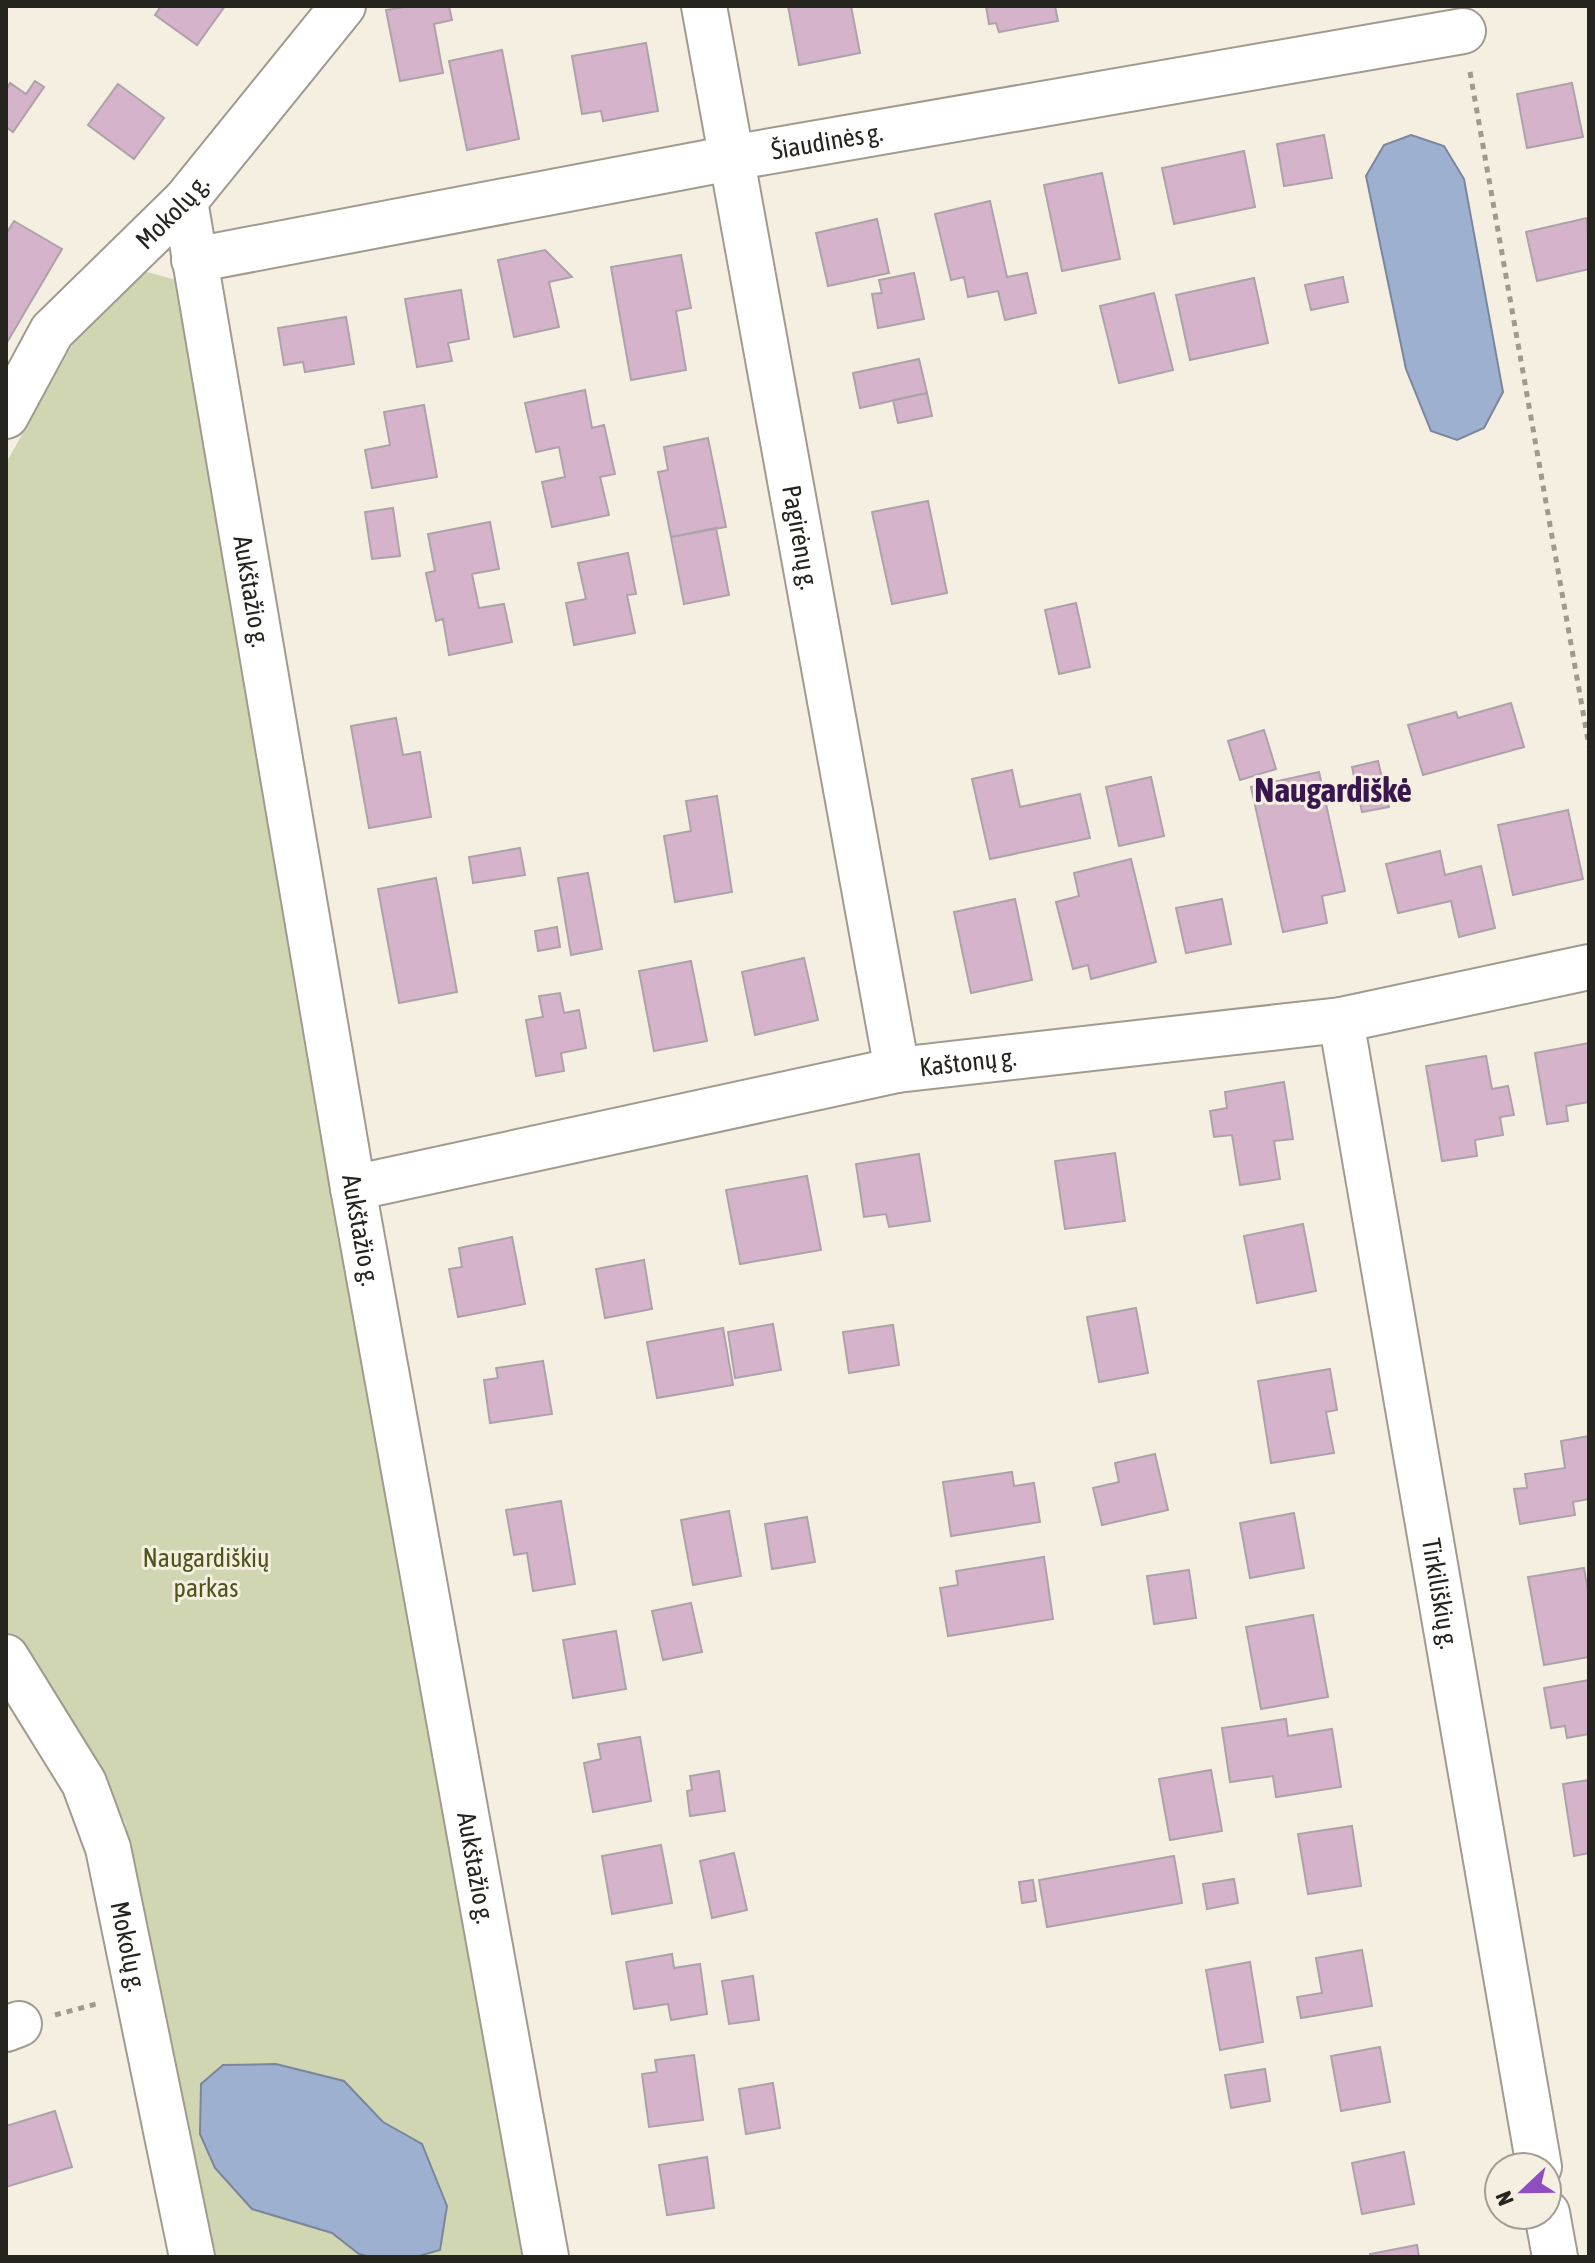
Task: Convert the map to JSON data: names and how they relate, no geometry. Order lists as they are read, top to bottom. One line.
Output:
{"streets":{"street":["Šiaudinės g.","Mokolų g.","Pagirėnų g.","Aukštažio g.","Kaštonų g.","Tirkiliškių g."]},"crossings":[["Šiaudinės g.","Pagirėnų g."],["Šiaudinės g.","Aukštažio g."],["Mokolų g.","Aukštažio g."],["Pagirėnų g.","Kaštonų g."],["Aukštažio g.","Kaštonų g."],["Kaštonų g.","Tirkiliškių g."]],"districts":["Naugardiškė"],"parks":["Naugardiškių parkas"],"north":"left"}
